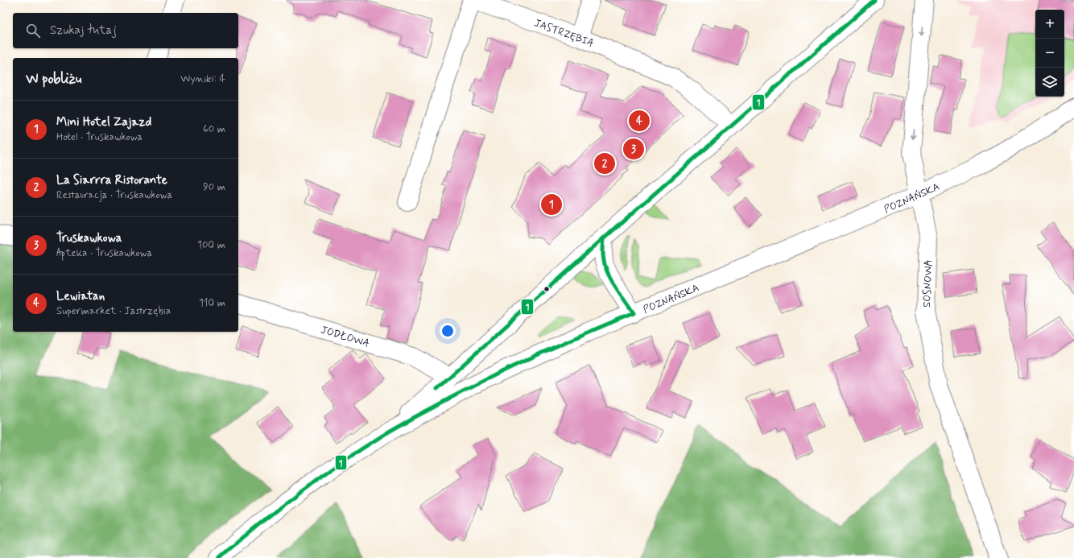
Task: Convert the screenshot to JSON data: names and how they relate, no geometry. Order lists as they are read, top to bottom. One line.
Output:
{"streets":{"street":["JASTRZĘBIA","POZNAŃSKA","SOSNOWA","JODŁOWA"]},"crossings":[["POZNAŃSKA","SOSNOWA"]],"lines":["transit line 1"],"page":{"map_buttons":["+","−"],"search":"Szukaj tutaj","heading":["W pobliżu","Wyniki: 4"],"list":[{"mark":"1","name":"Mini Hotel Zajazd","note":"Hotel · Truskawkowa","value":"60 m"},{"mark":"2","name":"La Siarrra Ristorante","note":"Restauracja · Truskawkowa","value":"90 m"},{"mark":"3","name":"Truskawkowa","note":"Apteka · Truskawkowa","value":"100 m"},{"mark":"4","name":"Lewiatan","note":"Supermarket · Jastrzębia","value":"110 m"}],"pins":["4","3","2","1"]}}
